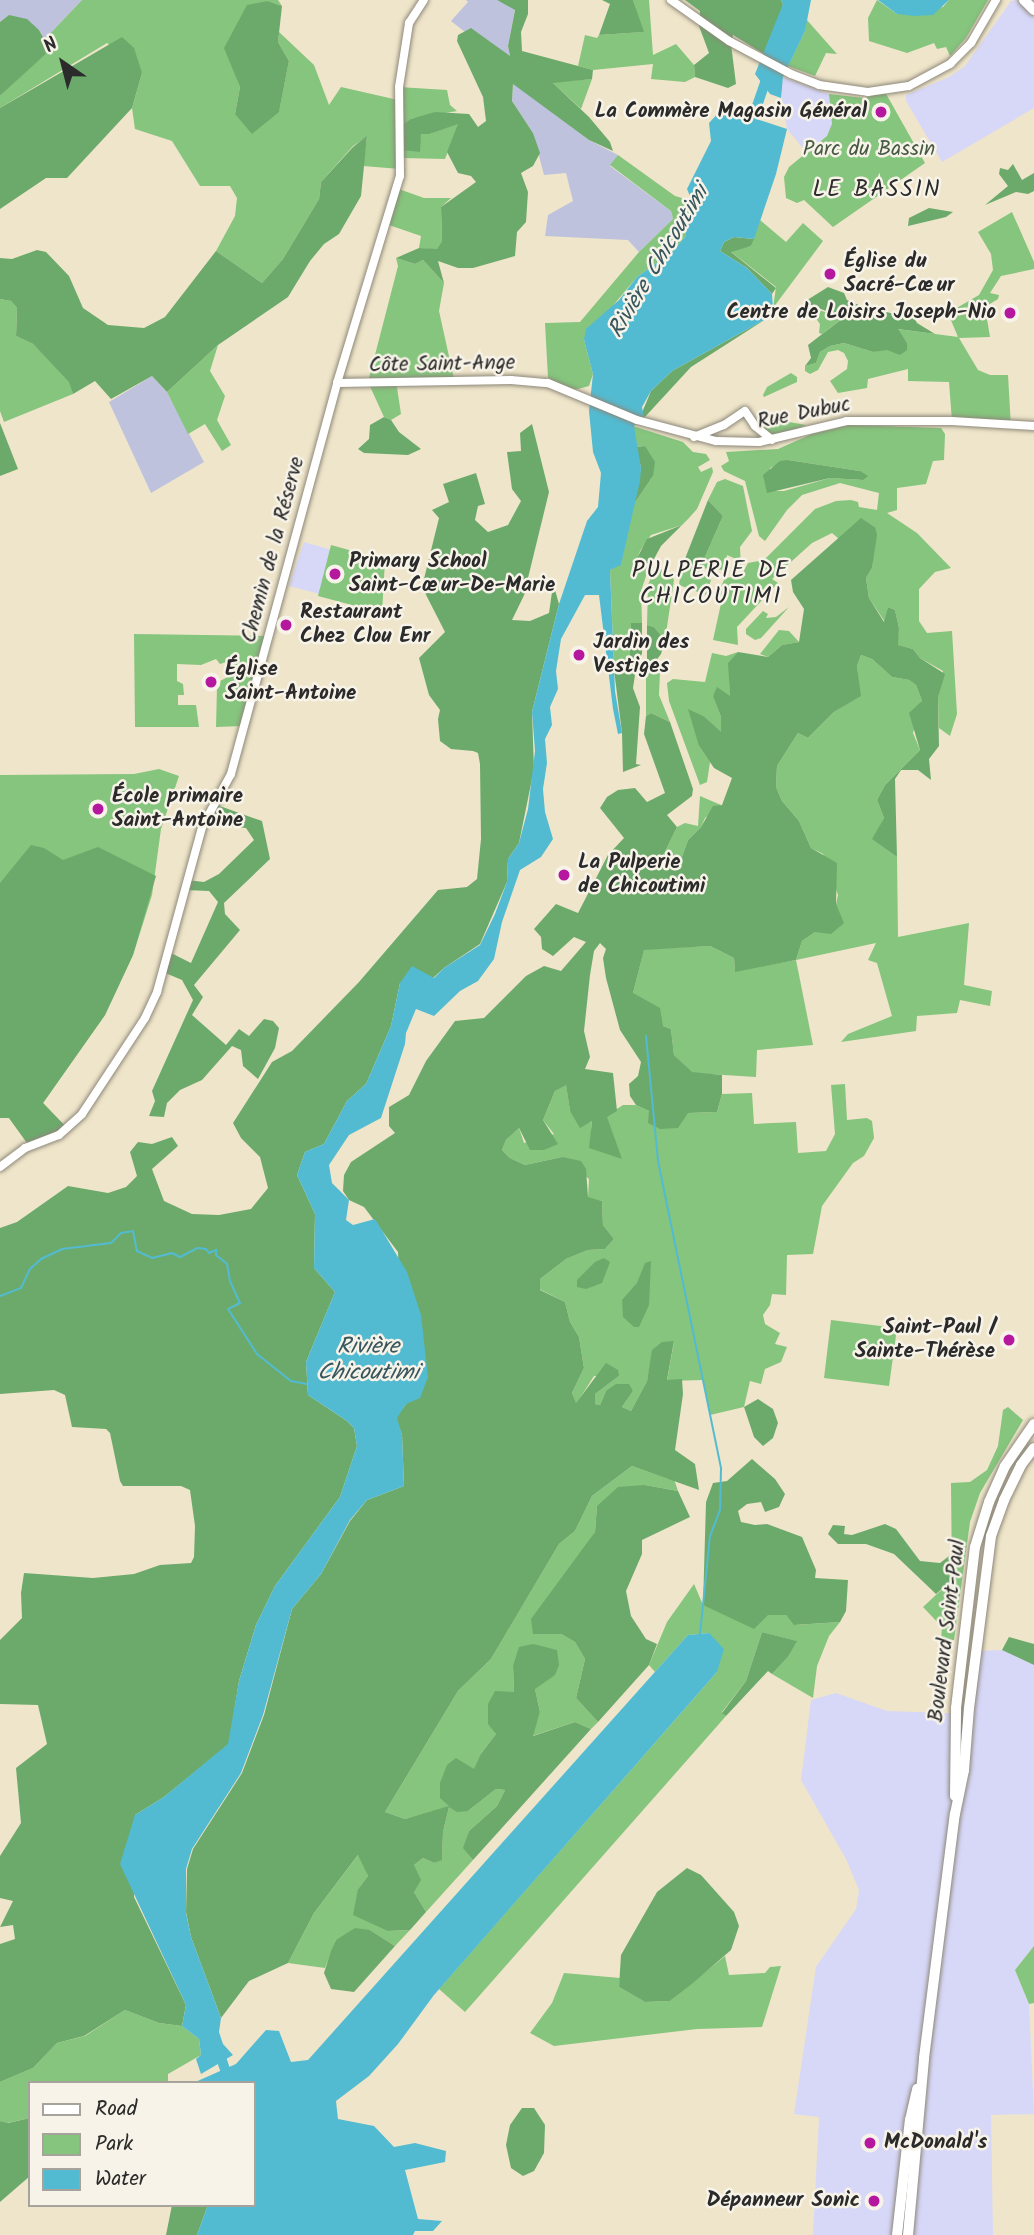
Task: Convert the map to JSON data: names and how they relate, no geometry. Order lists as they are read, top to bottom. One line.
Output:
{"streets":{"main road":["Boulevard Saint-Paul"],"street":["Côte Saint-Ange","Rue Dubuc","Chemin de la Réserve"]},"crossings":[["Côte Saint-Ange","Rue Dubuc"],["Côte Saint-Ange","Chemin de la Réserve"]],"districts":["LE BASSIN","PULPERIE DE CHICOUTIMI"],"water":["Rivière Chicoutimi"],"parks":["Parc du Bassin"],"places":["La Commère Magasin Général","Église du Sacré-Cœur","Centre de Loisirs Joseph-Nio","Primary School Saint-Cœur-De-Marie","Restaurant Chez Clou Enr","Jardin des Vestiges","Église Saint-Antoine","École primaire Saint-Antoine","La Pulperie de Chicoutimi","Saint-Paul / Sainte-Thérèse","McDonald's","Dépanneur Sonic"],"legend":["Road","Park","Water"],"north":"top left"}
